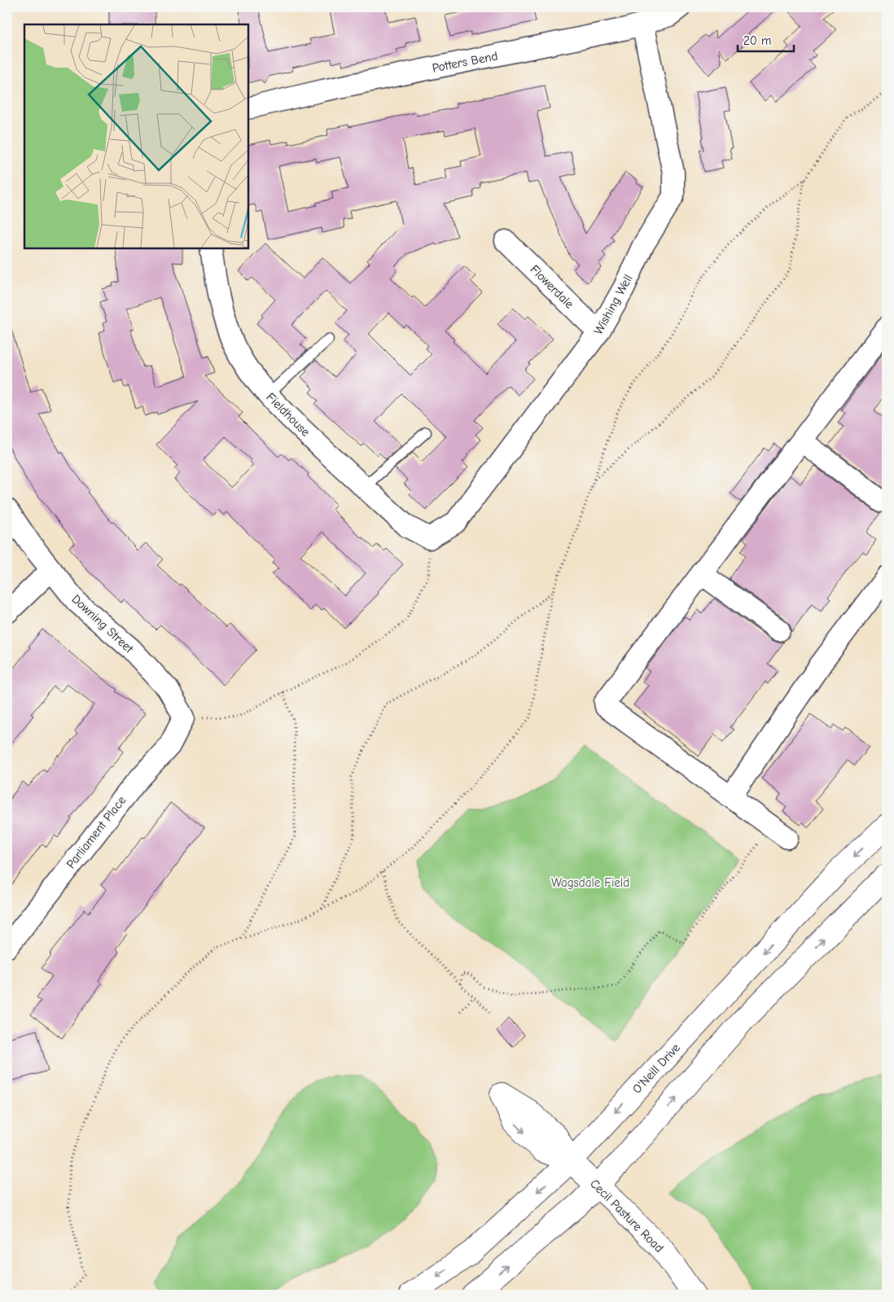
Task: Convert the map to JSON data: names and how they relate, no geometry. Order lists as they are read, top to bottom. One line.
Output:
{"streets":{"main road":["O'Neill Drive","Cecil Pasture Road"],"street":["Potters Bend","Flowerdale","Wishing Well","Fieldhouse","Downing Street","Parliament Place"]},"crossings":[["Potters Bend","Wishing Well"],["Flowerdale","Wishing Well"],["Wishing Well","Fieldhouse"],["Downing Street","Parliament Place"],["O'Neill Drive","Cecil Pasture Road"]],"parks":["Wagsdale Field"],"scale_bar":"20 m"}
